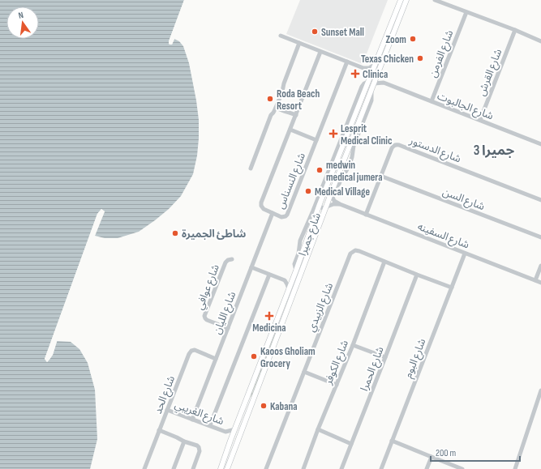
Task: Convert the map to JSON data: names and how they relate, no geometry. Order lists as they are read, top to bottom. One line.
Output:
{"streets":{"main road":["شارع جميرا"],"street":["شارع الفرمن","شارع القرش","شارع الجالبوت","شارع الدستور","شارع النسناس","شارع السن","شارع السفينه","شارع عوافي","شارع الزبيدي","شارع الليان","شارع البوم","شارع الكوفر","شارع الحمرا","شارع الحد","شارع الغريبي"]},"crossings":[["شارع الفرمن","شارع الجالبوت"],["شارع القرش","شارع الجالبوت"],["شارع الجالبوت","شارع جميرا"],["شارع الدستور","شارع السن"],["شارع الدستور","شارع السفينه"],["شارع النسناس","شارع الليان"],["شارع جميرا","شارع السفينه"],["شارع جميرا","شارع الغريبي"],["شارع السفينه","شارع البوم"],["شارع عوافي","شارع الليان"],["شارع الزبيدي","شارع البوم"],["شارع الزبيدي","شارع الكوفر"],["شارع الزبيدي","شارع الحمرا"],["شارع الليان","شارع الحد"],["شارع الليان","شارع الغريبي"],["شارع الحد","شارع الغريبي"]],"districts":["جميرا 3"],"places":{"other":["Sunset Mall","Zoom","Texas Chicken","Roda Beach Resort","medwin medical jumera","Medical Village","شاطئ الجميرة","Kaoos Gholiam Grocery","Kabana"],"health":["Clinica","Lesprit Medical Clinic","Medicina"]},"scale_bar":"200 m","north":"top"}
